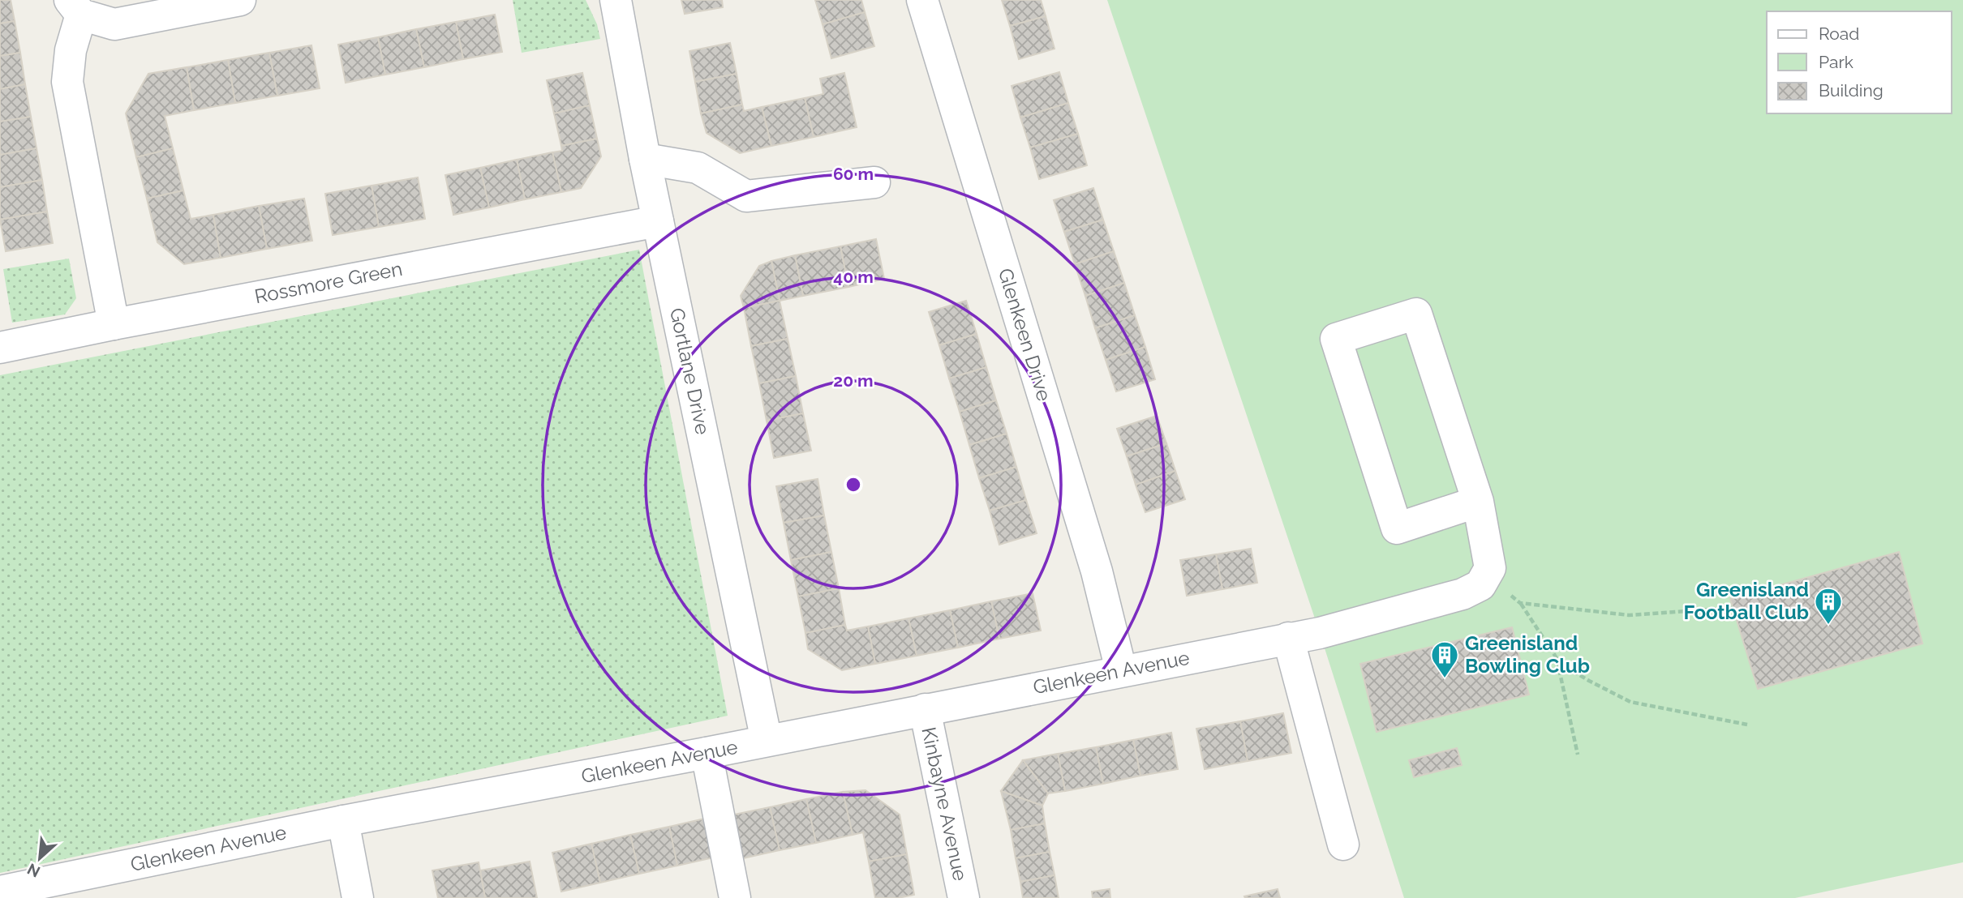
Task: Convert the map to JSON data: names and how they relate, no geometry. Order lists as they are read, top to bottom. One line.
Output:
{"streets":{"street":["Rossmore Green","Glenkeen Drive","Gortlane Drive","Glenkeen Avenue","Kinbayne Avenue"]},"crossings":[["Rossmore Green","Gortlane Drive"],["Glenkeen Drive","Glenkeen Avenue"],["Gortlane Drive","Glenkeen Avenue"],["Glenkeen Avenue","Kinbayne Avenue"]],"places":{"building":["Greenisland Football Club","Greenisland Bowling Club"]},"legend":["Road","Park","Building"],"north":"bottom left","rings":["60 m","40 m","20 m"]}
